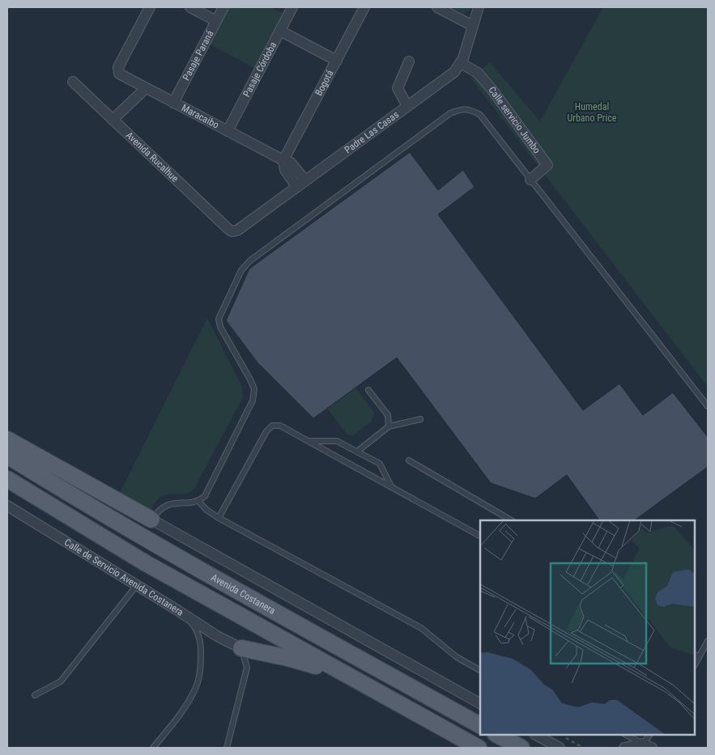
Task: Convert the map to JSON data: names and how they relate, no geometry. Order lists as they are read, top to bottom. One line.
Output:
{"streets":{"main road":["Avenida Costanera"],"street":["Pasaje Paraná","Pasaje Córdoba","Bogotá","Maracaibo","Calle servicio Jumbo","Padre Las Casas","Avenida Rucalhue","Calle de Servicio Avenida Costanera"]},"crossings":[["Pasaje Paraná","Maracaibo"],["Pasaje Córdoba","Maracaibo"],["Bogotá","Maracaibo"],["Maracaibo","Padre Las Casas"],["Calle servicio Jumbo","Padre Las Casas"],["Padre Las Casas","Avenida Rucalhue"]],"parks":["Humedal Urbano Price"]}
